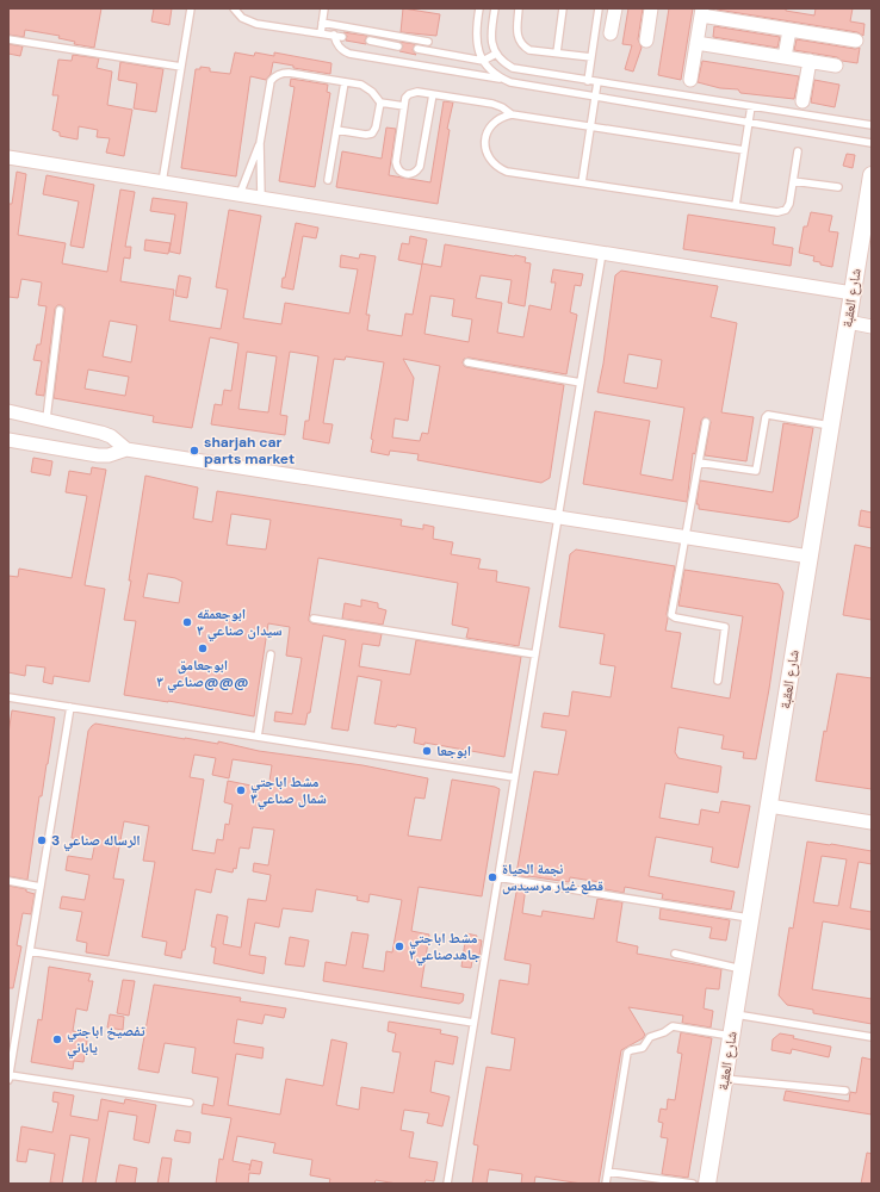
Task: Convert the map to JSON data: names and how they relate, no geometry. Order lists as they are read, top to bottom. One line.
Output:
{"streets":{"street":["شارع العقبة"]},"places":["sharjah car parts market","ابوجعمقه سيدان صناعي ٣","ابوجعامق صناعي ٣@@@","ابوجعا","مشط اباجتي شمال صناعي٣","الرساله صناعي 3","نجمة الحياة قطع غيار مرسيدس","مشط اباجتي جاهدصناعي٣","تفصيخ اباجتي ياباني"]}
